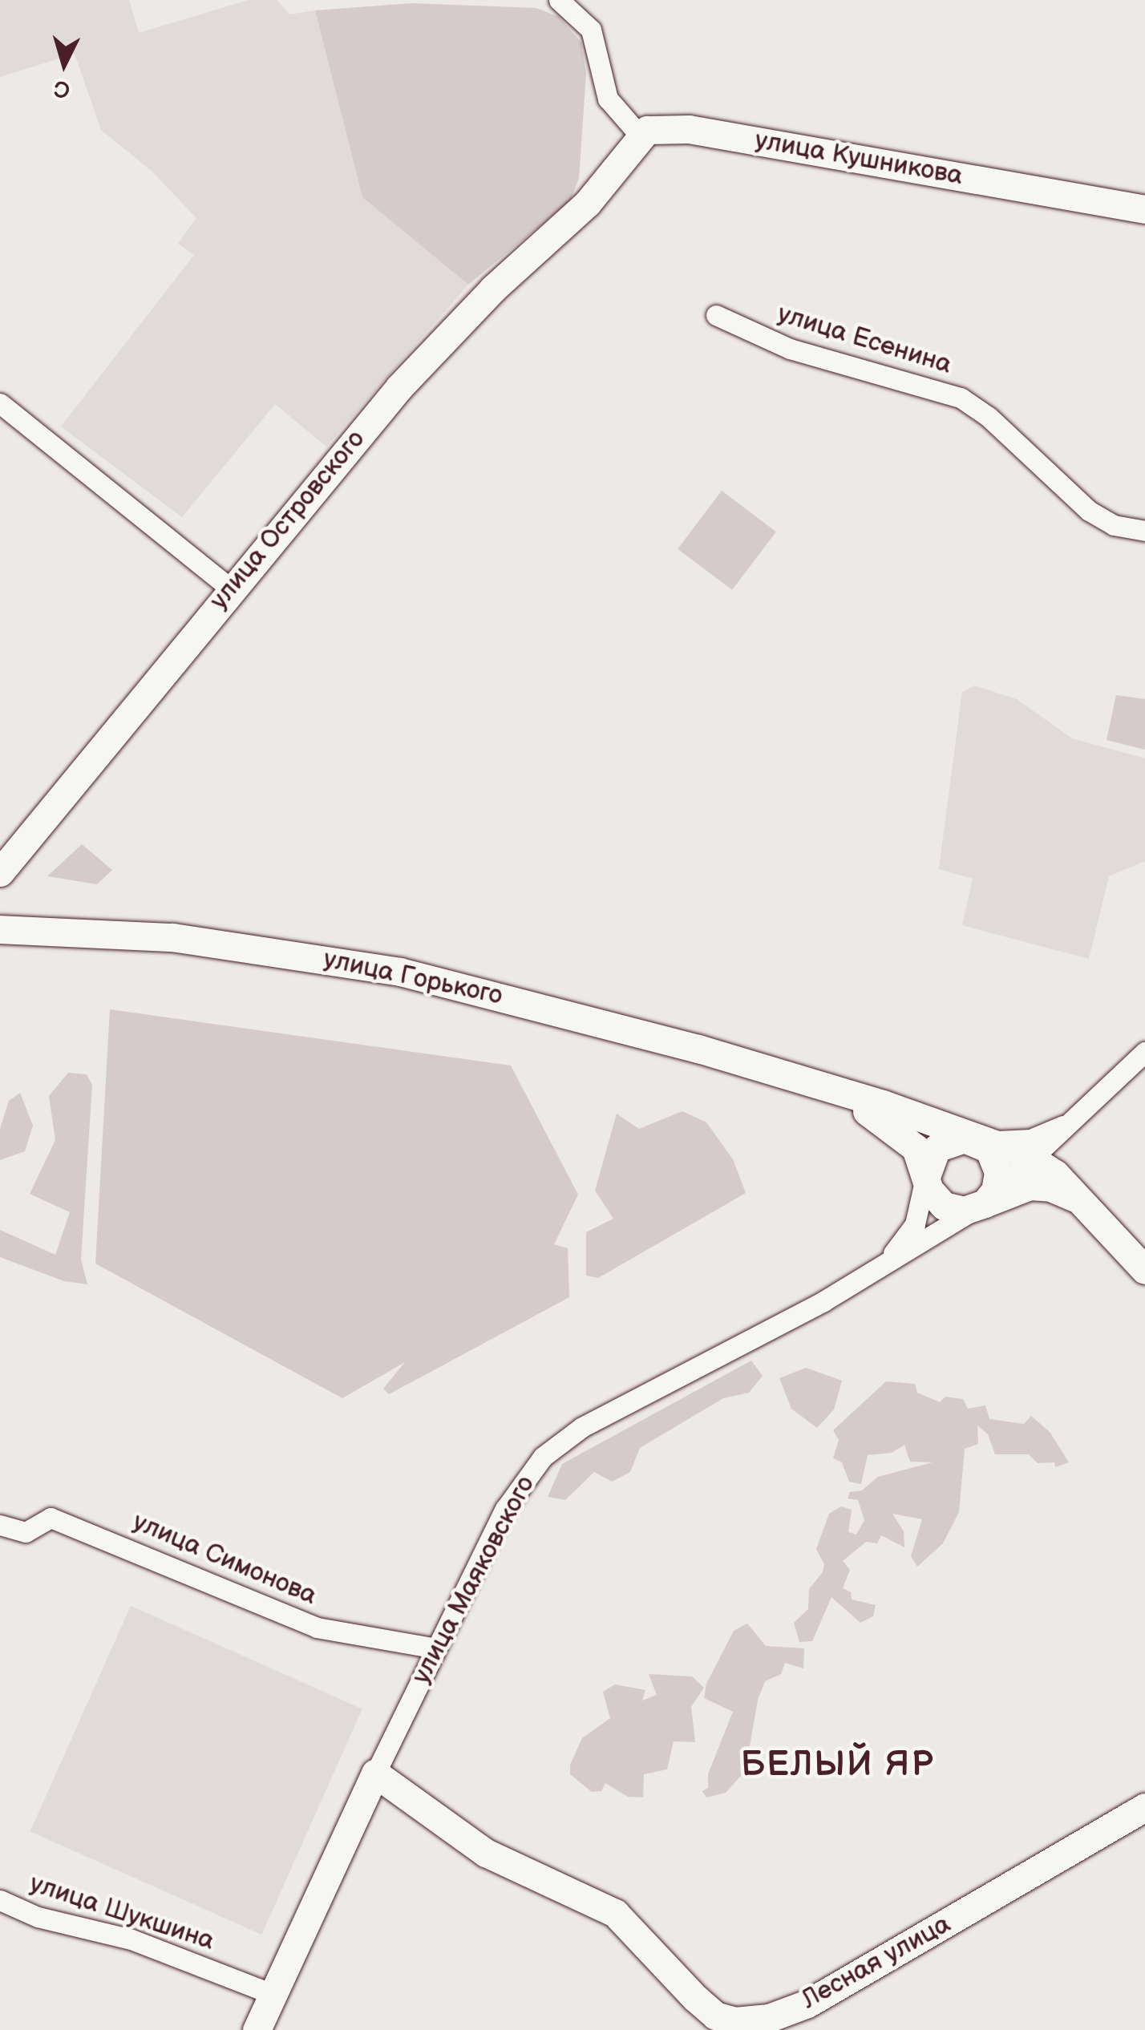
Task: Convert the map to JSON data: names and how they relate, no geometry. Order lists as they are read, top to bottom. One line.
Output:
{"streets":{"street":["улица Кушникова","улица Есенина","улица Островского","улица Горького","улица Симонова","улица Маяковского","улица Шукшина","Лесная улица"]},"crossings":[["улица Кушникова","улица Островского"],["улица Горького","улица Маяковского"],["улица Симонова","улица Маяковского"],["улица Маяковского","улица Шукшина"],["улица Маяковского","Лесная улица"]],"districts":["БЕЛЫЙ ЯР"],"north":"bottom"}
